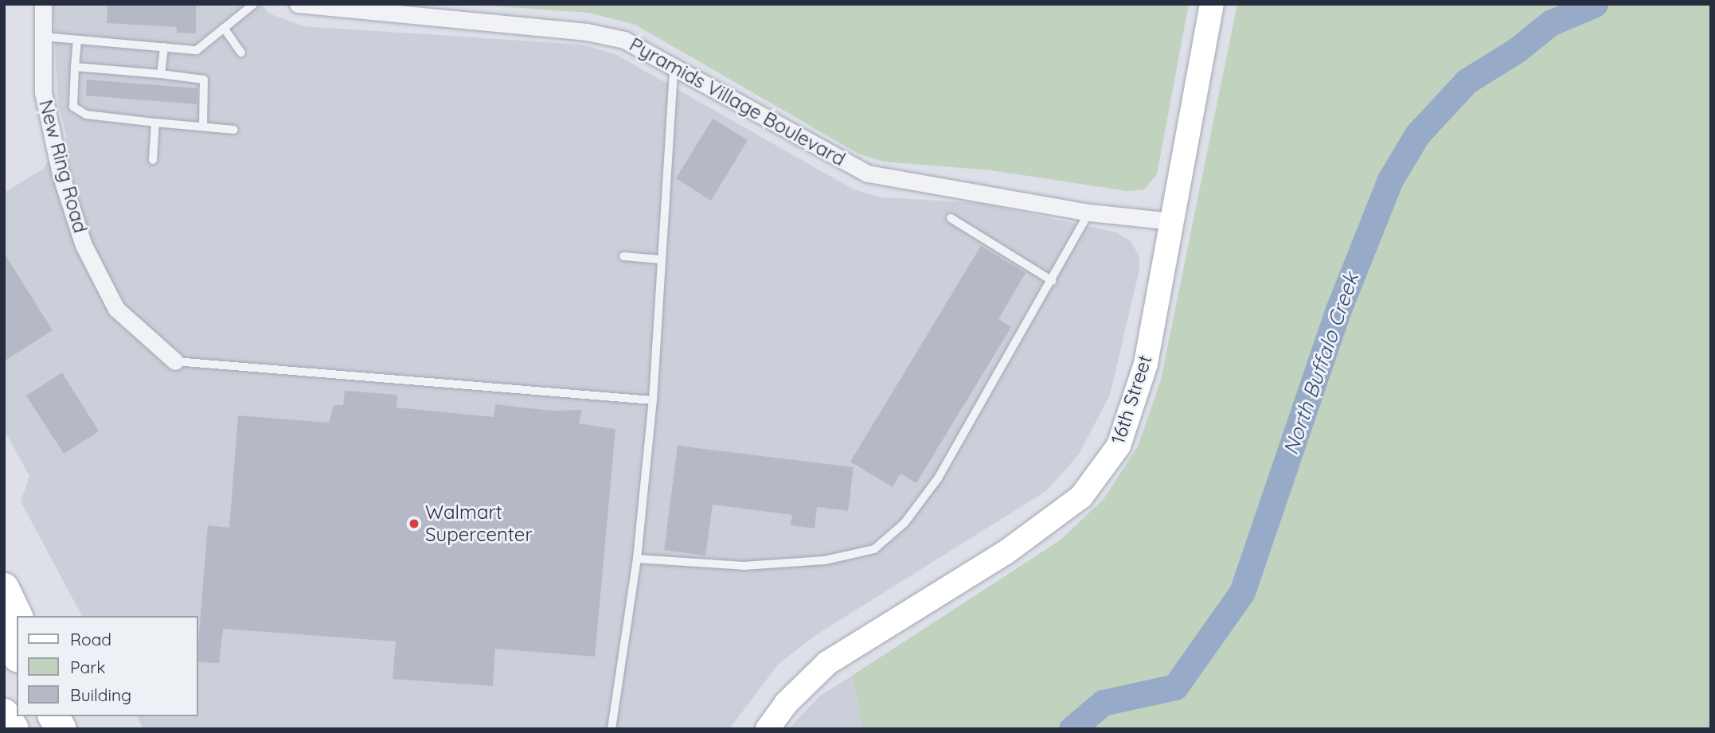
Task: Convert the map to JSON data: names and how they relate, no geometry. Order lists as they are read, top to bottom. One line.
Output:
{"streets":{"street":["Pyramids Village Boulevard","New Ring Road","16th Street"]},"crossings":[["Pyramids Village Boulevard","16th Street"]],"water":["North Buffalo Creek"],"places":["Walmart Supercenter"],"legend":["Road","Park","Building"]}
